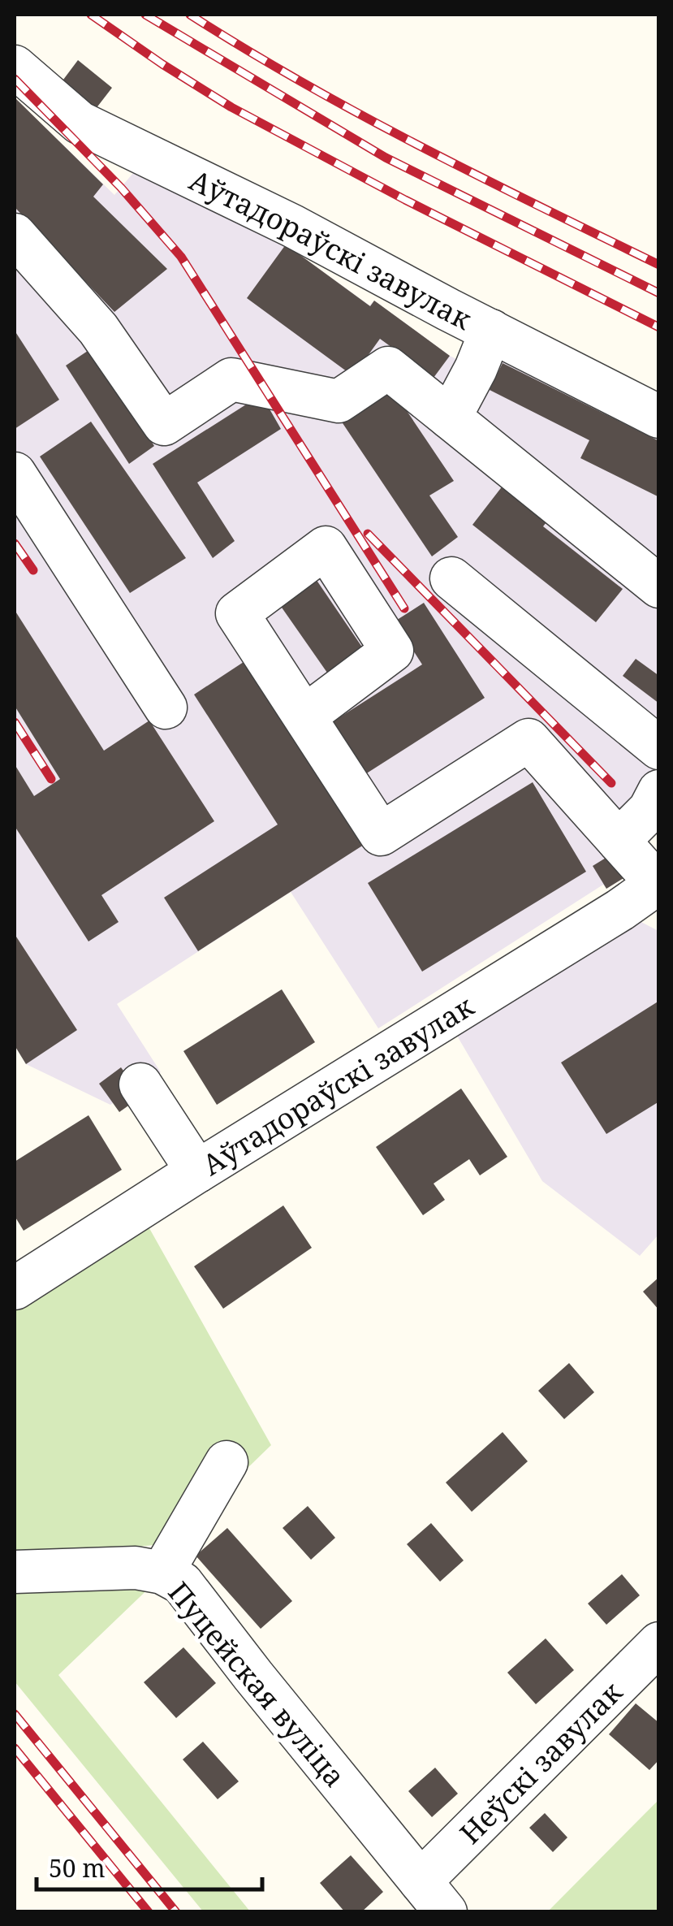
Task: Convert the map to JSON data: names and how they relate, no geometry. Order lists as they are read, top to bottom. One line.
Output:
{"streets":{"street":["Аўтадораўскі завулак","Пуцейская вуліца","Неўскі завулак"]},"crossings":[["Пуцейская вуліца","Неўскі завулак"]],"scale_bar":"50 m"}
